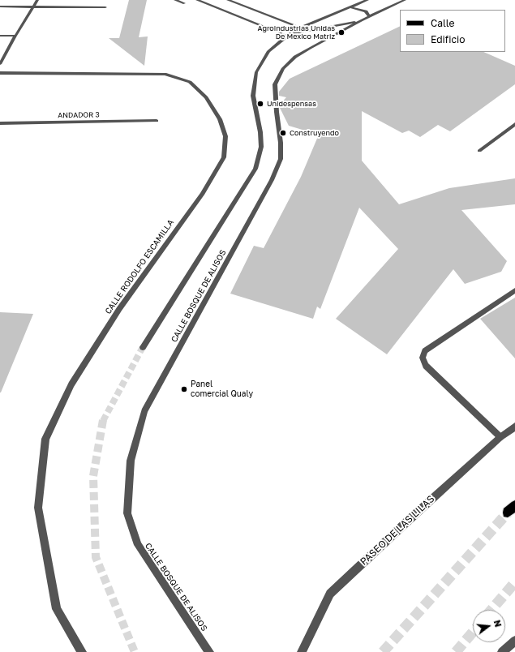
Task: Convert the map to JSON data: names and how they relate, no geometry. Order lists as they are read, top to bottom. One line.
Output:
{"streets":{"street":["ANDADOR 3","CALLE RODOLFO ESCAMILLA","CALLE BOSQUE DE ALISOS","PASEO DE LAS LILAS"]},"places":["Agroindustrias Unidas De Mexico Matriz","Unidespensas","Construyendo","Panel comercial Qualy"],"legend":["Calle","Edificio"],"north":"right"}
